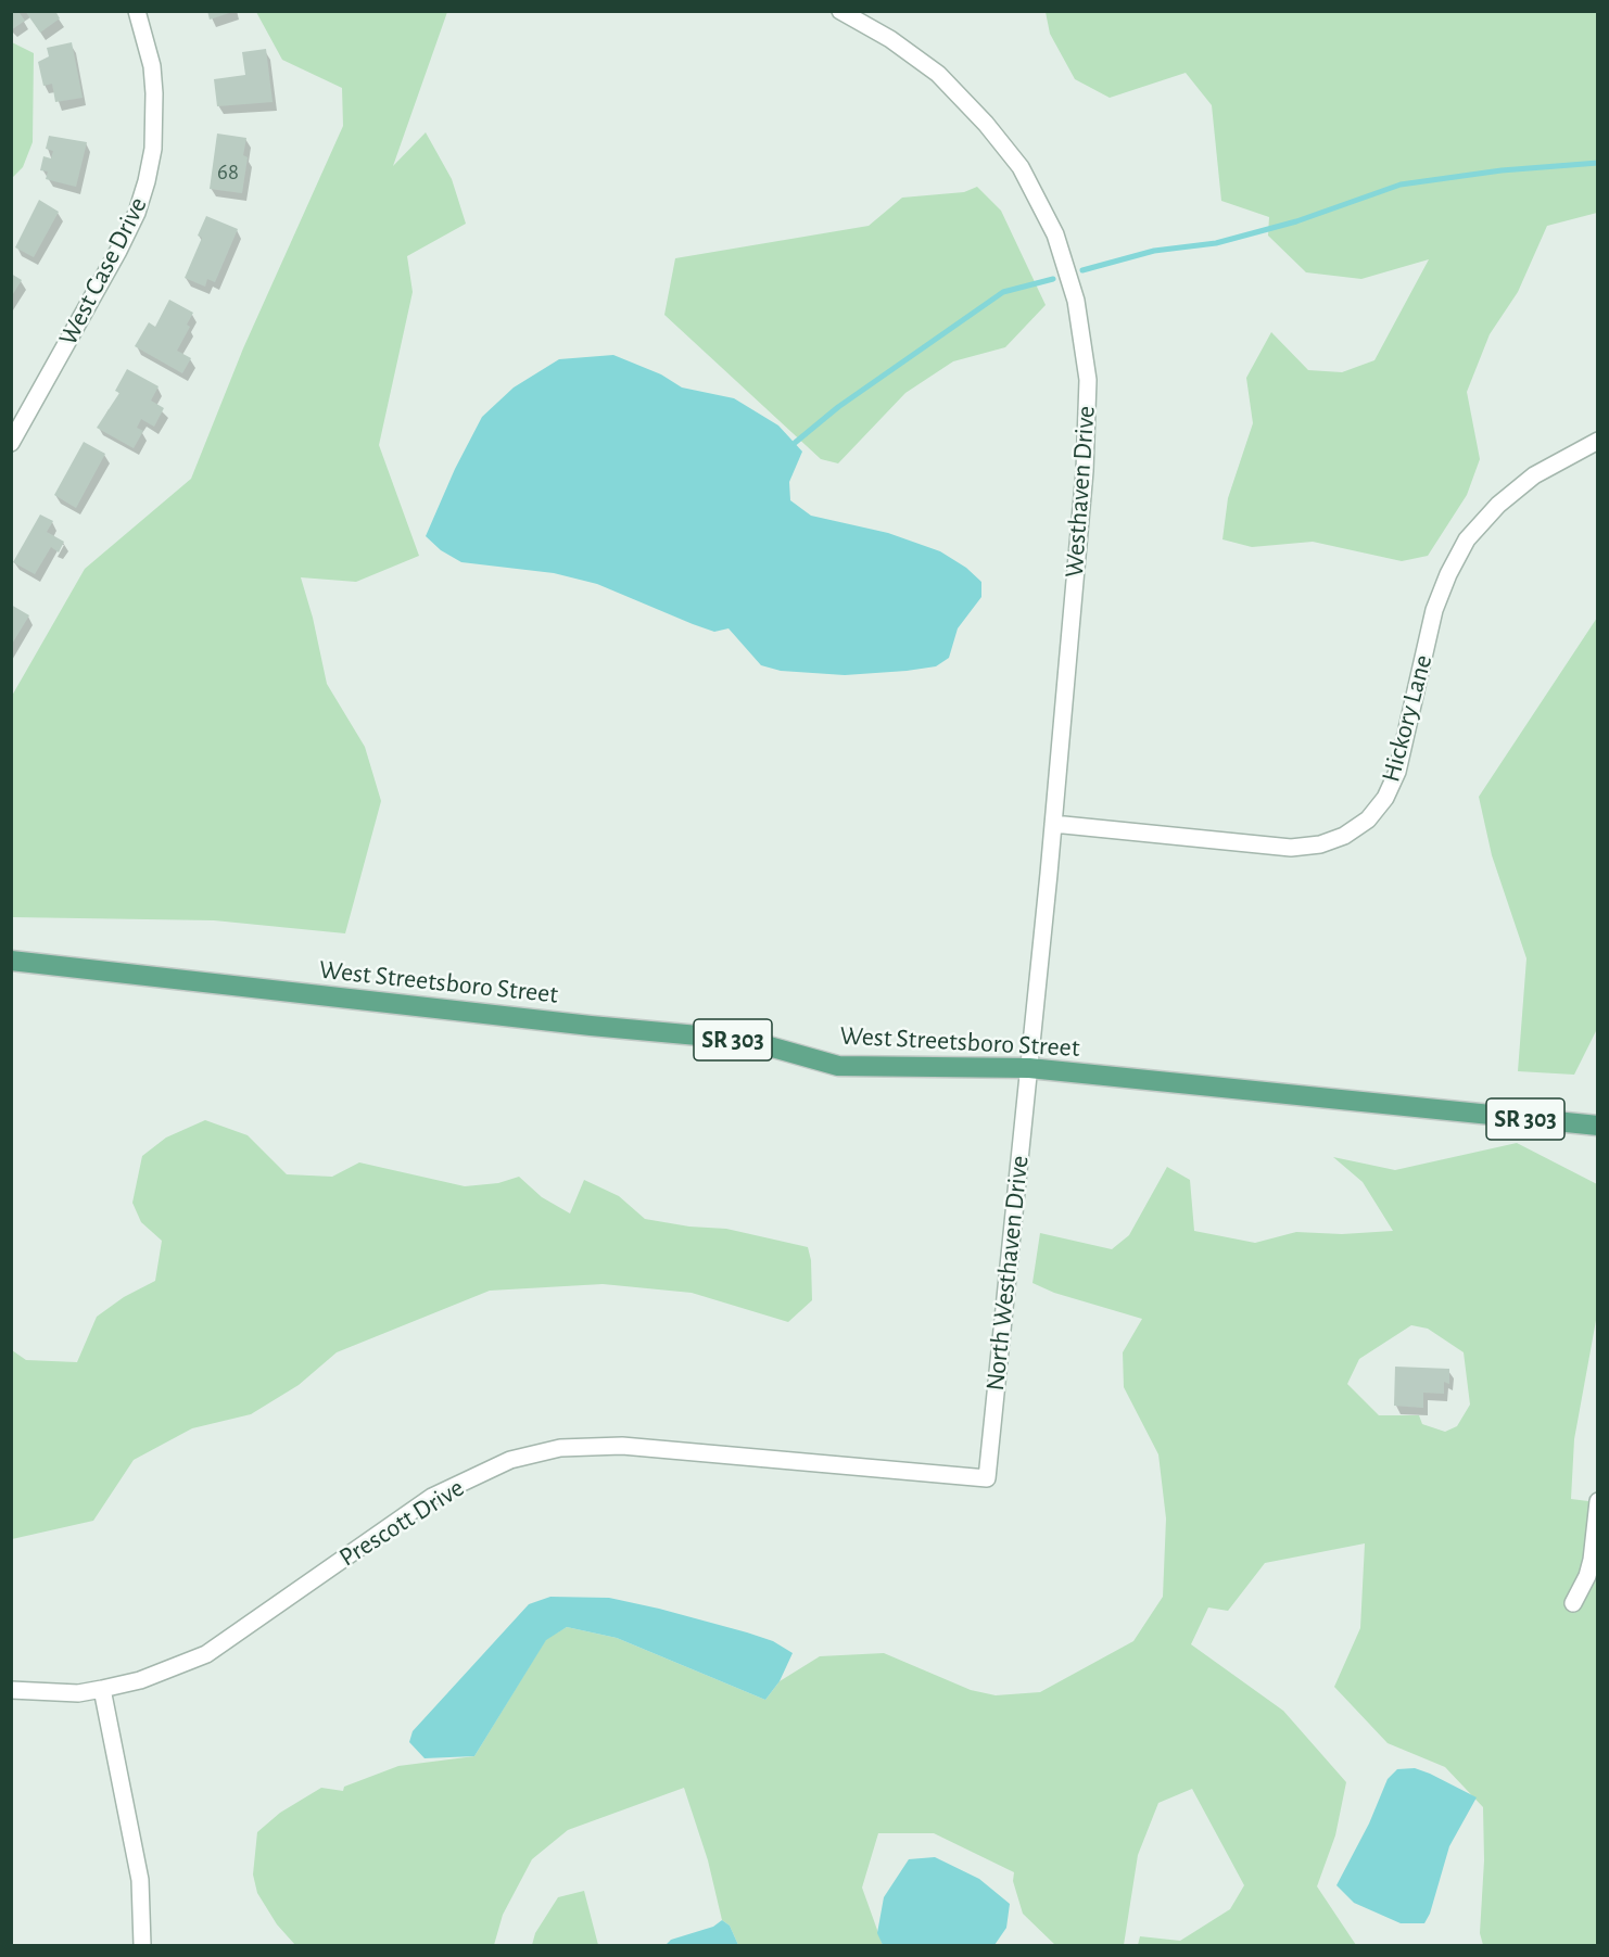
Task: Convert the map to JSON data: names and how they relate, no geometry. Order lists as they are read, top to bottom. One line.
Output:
{"streets":{"main road":["West Streetsboro Street","SR 303"],"street":["West Case Drive","Westhaven Drive","Hickory Lane","North Westhaven Drive","Prescott Drive"]},"crossings":[["Westhaven Drive","Hickory Lane"],["Westhaven Drive","West Streetsboro Street"],["Westhaven Drive","North Westhaven Drive"],["West Streetsboro Street","North Westhaven Drive"],["North Westhaven Drive","Prescott Drive"]],"house_numbers":["68"]}
